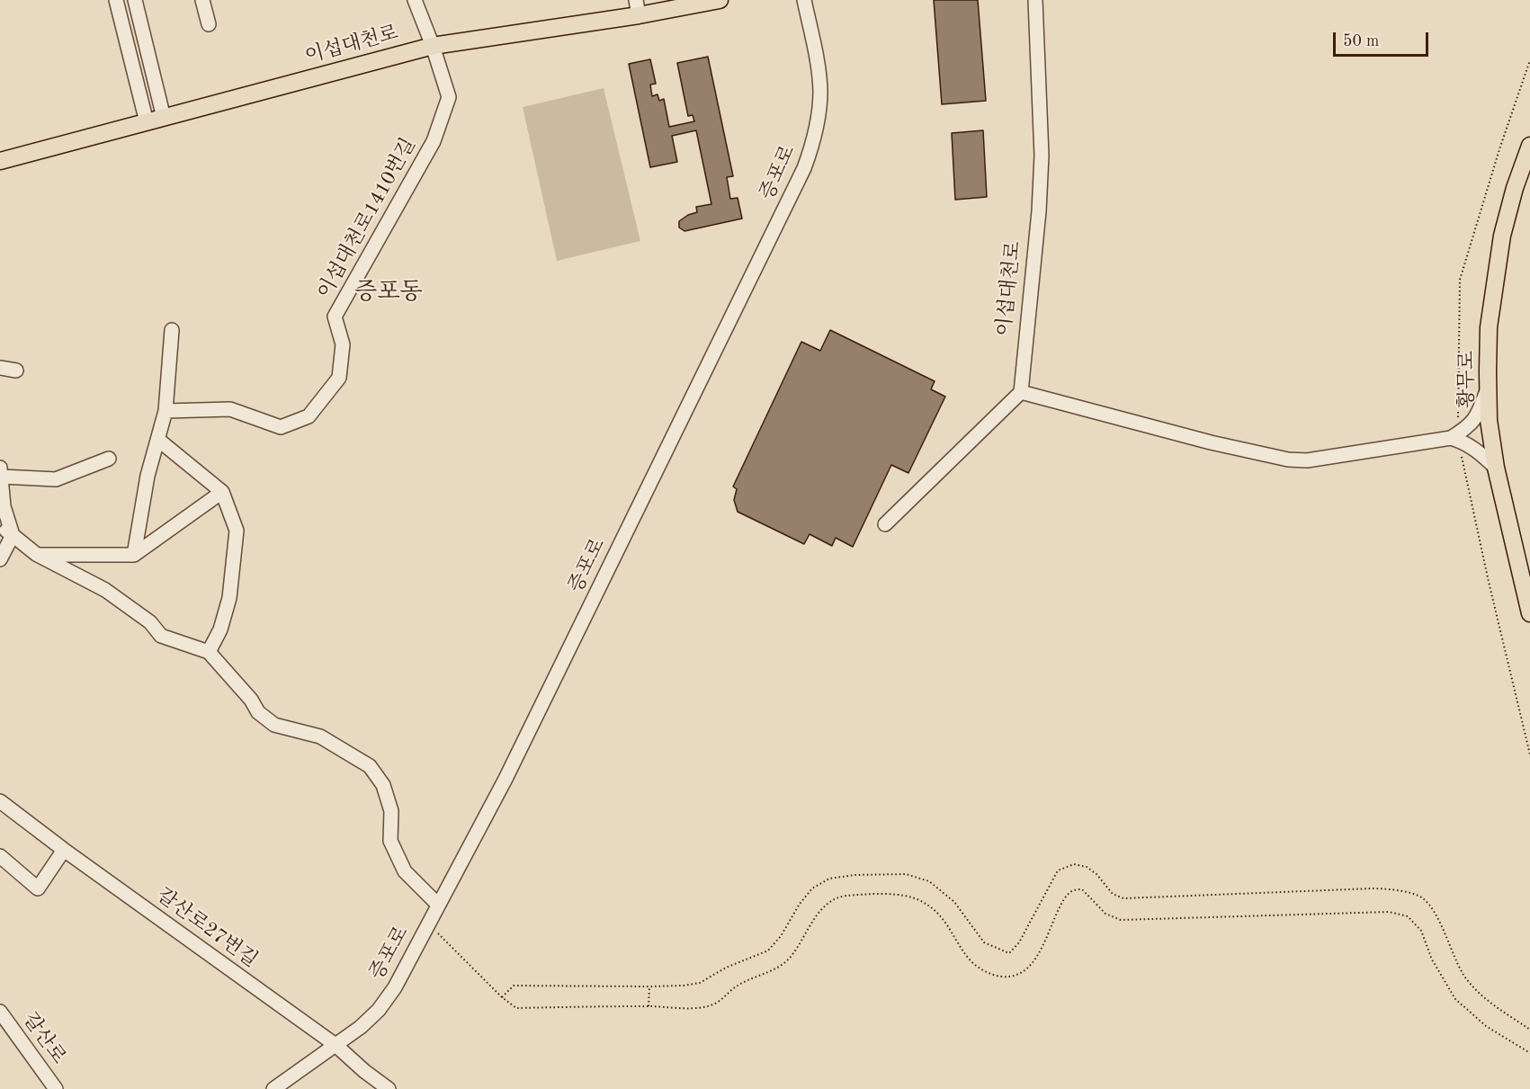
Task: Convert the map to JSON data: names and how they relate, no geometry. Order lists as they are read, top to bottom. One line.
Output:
{"streets":{"main road":["이섭대천로","황무로"],"street":["증포로","이섭대천로1410번길","갈산로27번길","갈산로"]},"crossings":[["이섭대천로","이섭대천로1410번길"],["증포로","갈산로27번길"]],"districts":["증포동"],"scale_bar":"50 m"}
